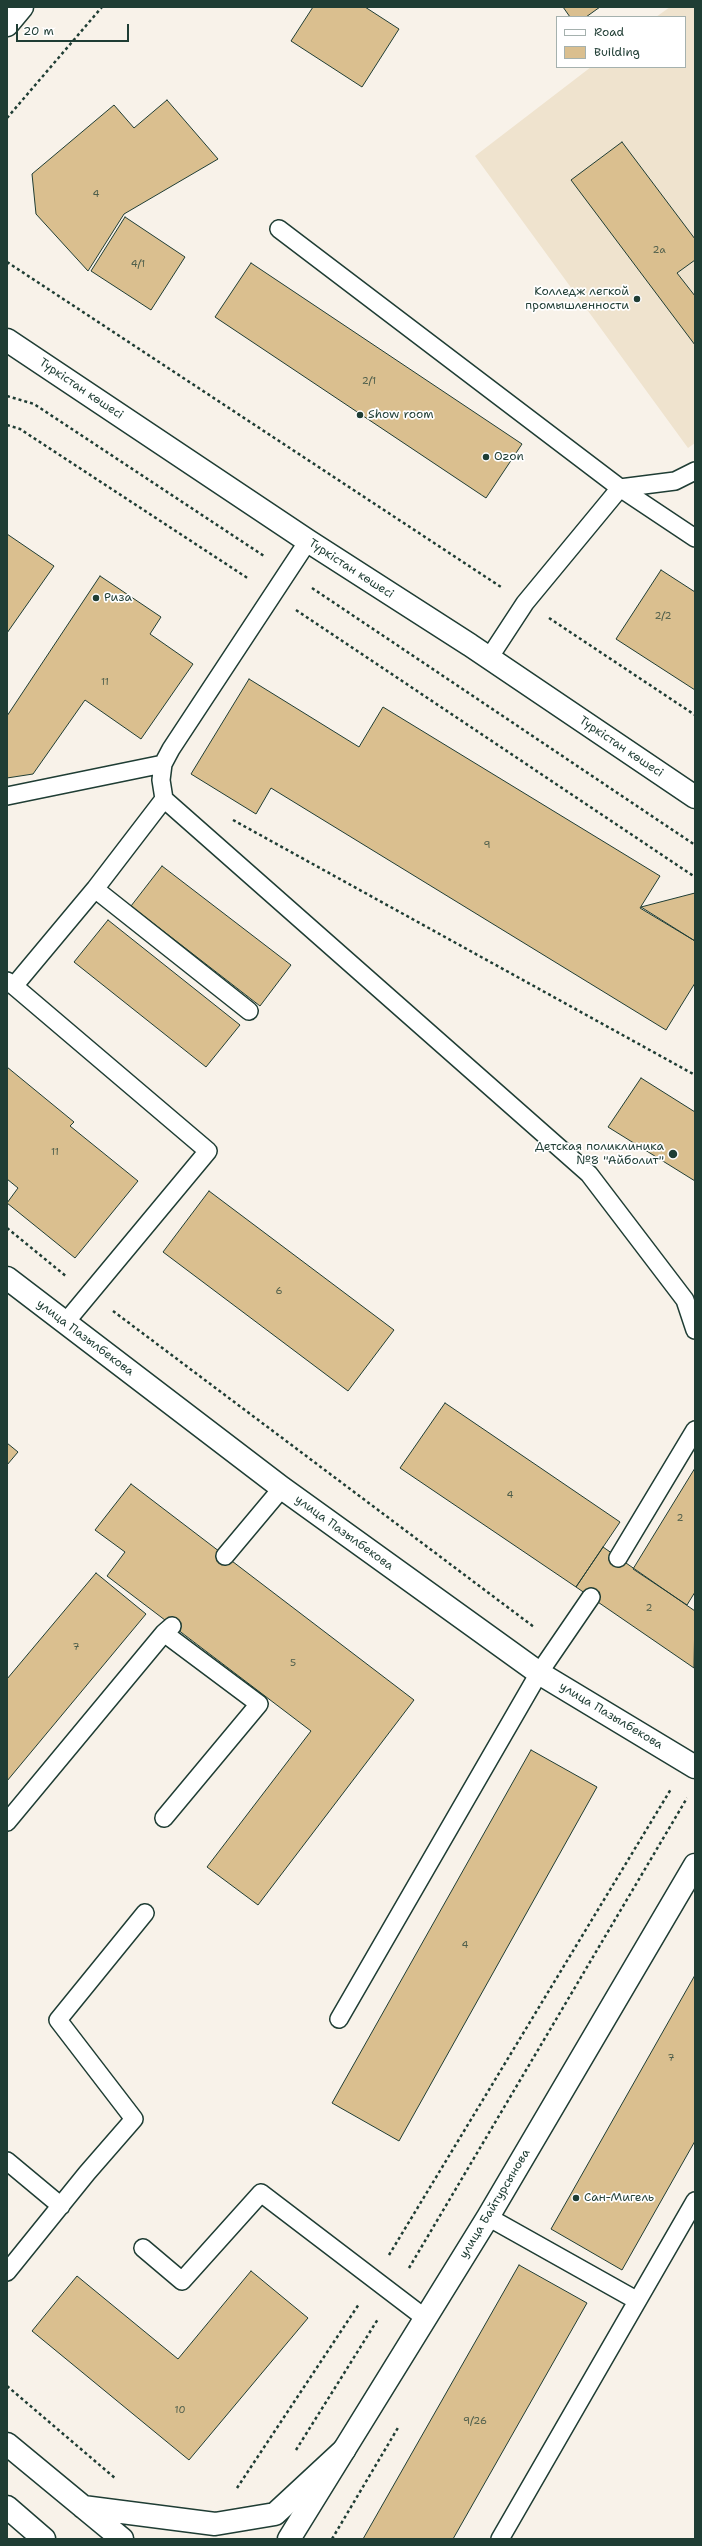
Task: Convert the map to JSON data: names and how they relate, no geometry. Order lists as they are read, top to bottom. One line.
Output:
{"streets":{"street":["Түркістан көшесі","улица Пазылбекова","улица Байтурсынова"]},"places":["Колледж легкой промышленности","Show room","Ozon","Риза","Детская поликлиника №8 \"Айболит\"","Сан-Мигель"],"house_numbers":["4","2а","4/1","2/1","2/2","11","9","11","6","4","2","2","7","5","4","7","10","9/26"],"legend":["Road","Building"],"scale_bar":"20 m"}
